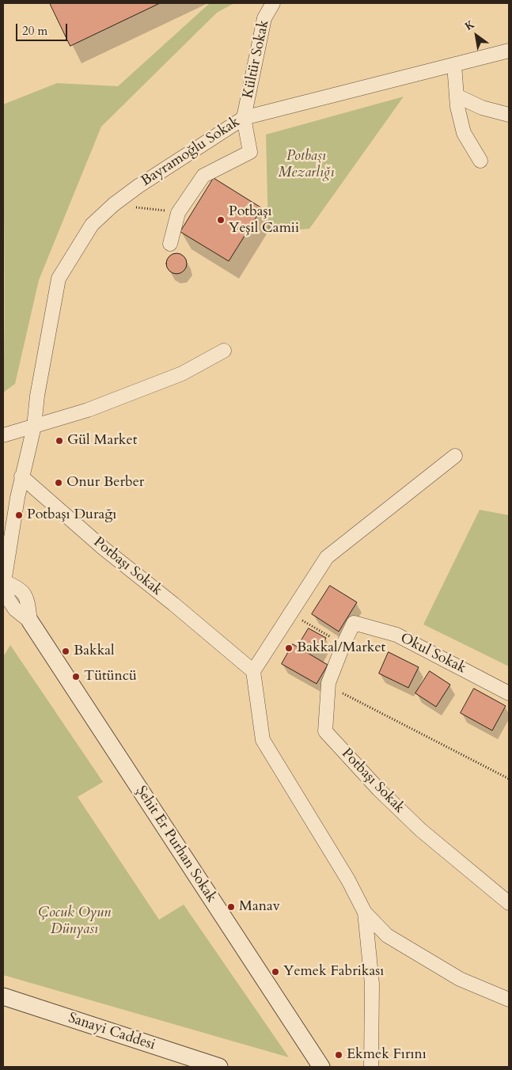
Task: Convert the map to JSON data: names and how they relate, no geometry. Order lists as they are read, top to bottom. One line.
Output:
{"streets":{"street":["Kültür Sokak","Bayramoğlu Sokak","Potbaşı Sokak","Okul Sokak","Şehit Er Purhan Sokak","Sanayi Caddesi"]},"crossings":[["Kültür Sokak","Bayramoğlu Sokak"],["Bayramoğlu Sokak","Şehit Er Purhan Sokak"],["Potbaşı Sokak","Okul Sokak"],["Potbaşı Sokak","Şehit Er Purhan Sokak"]],"parks":["Potbaşı Mezarlığı","Çocuk Oyun Dünyası"],"places":["Potbaşı Yeşil Camii","Gül Market","Onur Berber","Potbaşı Durağı","Bakkal/Market","Bakkal","Tütüncü","Manav","Yemek Fabrikası","Ekmek Fırını"],"scale_bar":"20 m","north":"top left"}
